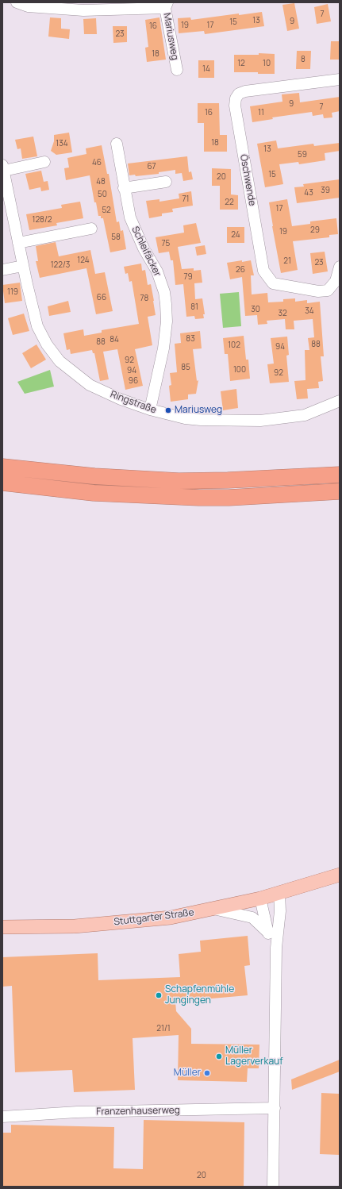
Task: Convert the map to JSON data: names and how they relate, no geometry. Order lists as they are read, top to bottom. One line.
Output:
{"streets":{"main road":["Stuttgarter Straße"],"street":["Mariusweg","Öschwende","Schleifäcker","Ringstraße","Franzenhauserweg"]},"crossings":[["Schleifäcker","Ringstraße"]],"places":["Mariusweg","Schapfenmühle Jungingen","Müller Lagerverkauf","Müller"],"house_numbers":["7","13","9","15","19","17","16","23","18","8","12","10","14","9","7","16","11","18","134","13","59","46","67","15","20","48","39","43","50","71","22","17","52","128/2","29","19","24","58","75","124","21","23","122/3","26","79","119","66","78","81","30","34","32","83","84","88","88","102","94","92","85","100","94","92","96","21/1","20"]}
